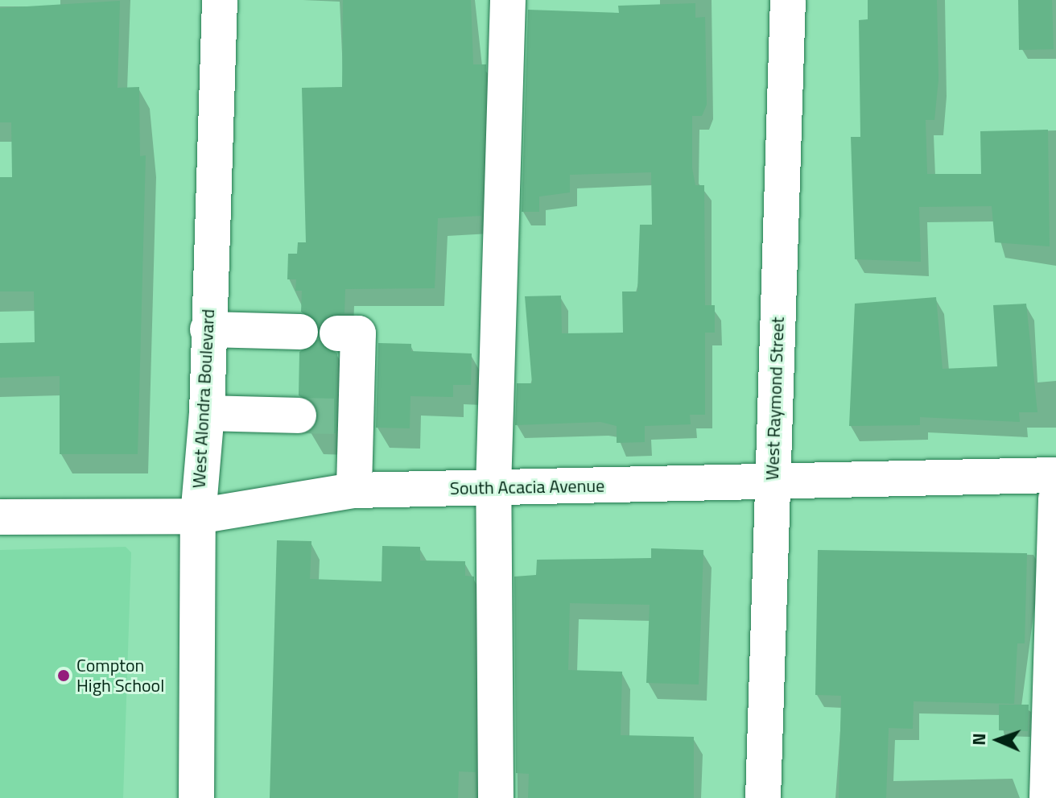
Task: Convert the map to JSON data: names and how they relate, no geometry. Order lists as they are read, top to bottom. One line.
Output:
{"streets":{"street":["West Alondra Boulevard","West Raymond Street","South Acacia Avenue"]},"crossings":[["West Alondra Boulevard","South Acacia Avenue"],["West Raymond Street","South Acacia Avenue"]],"places":["Compton High School"],"north":"left"}
